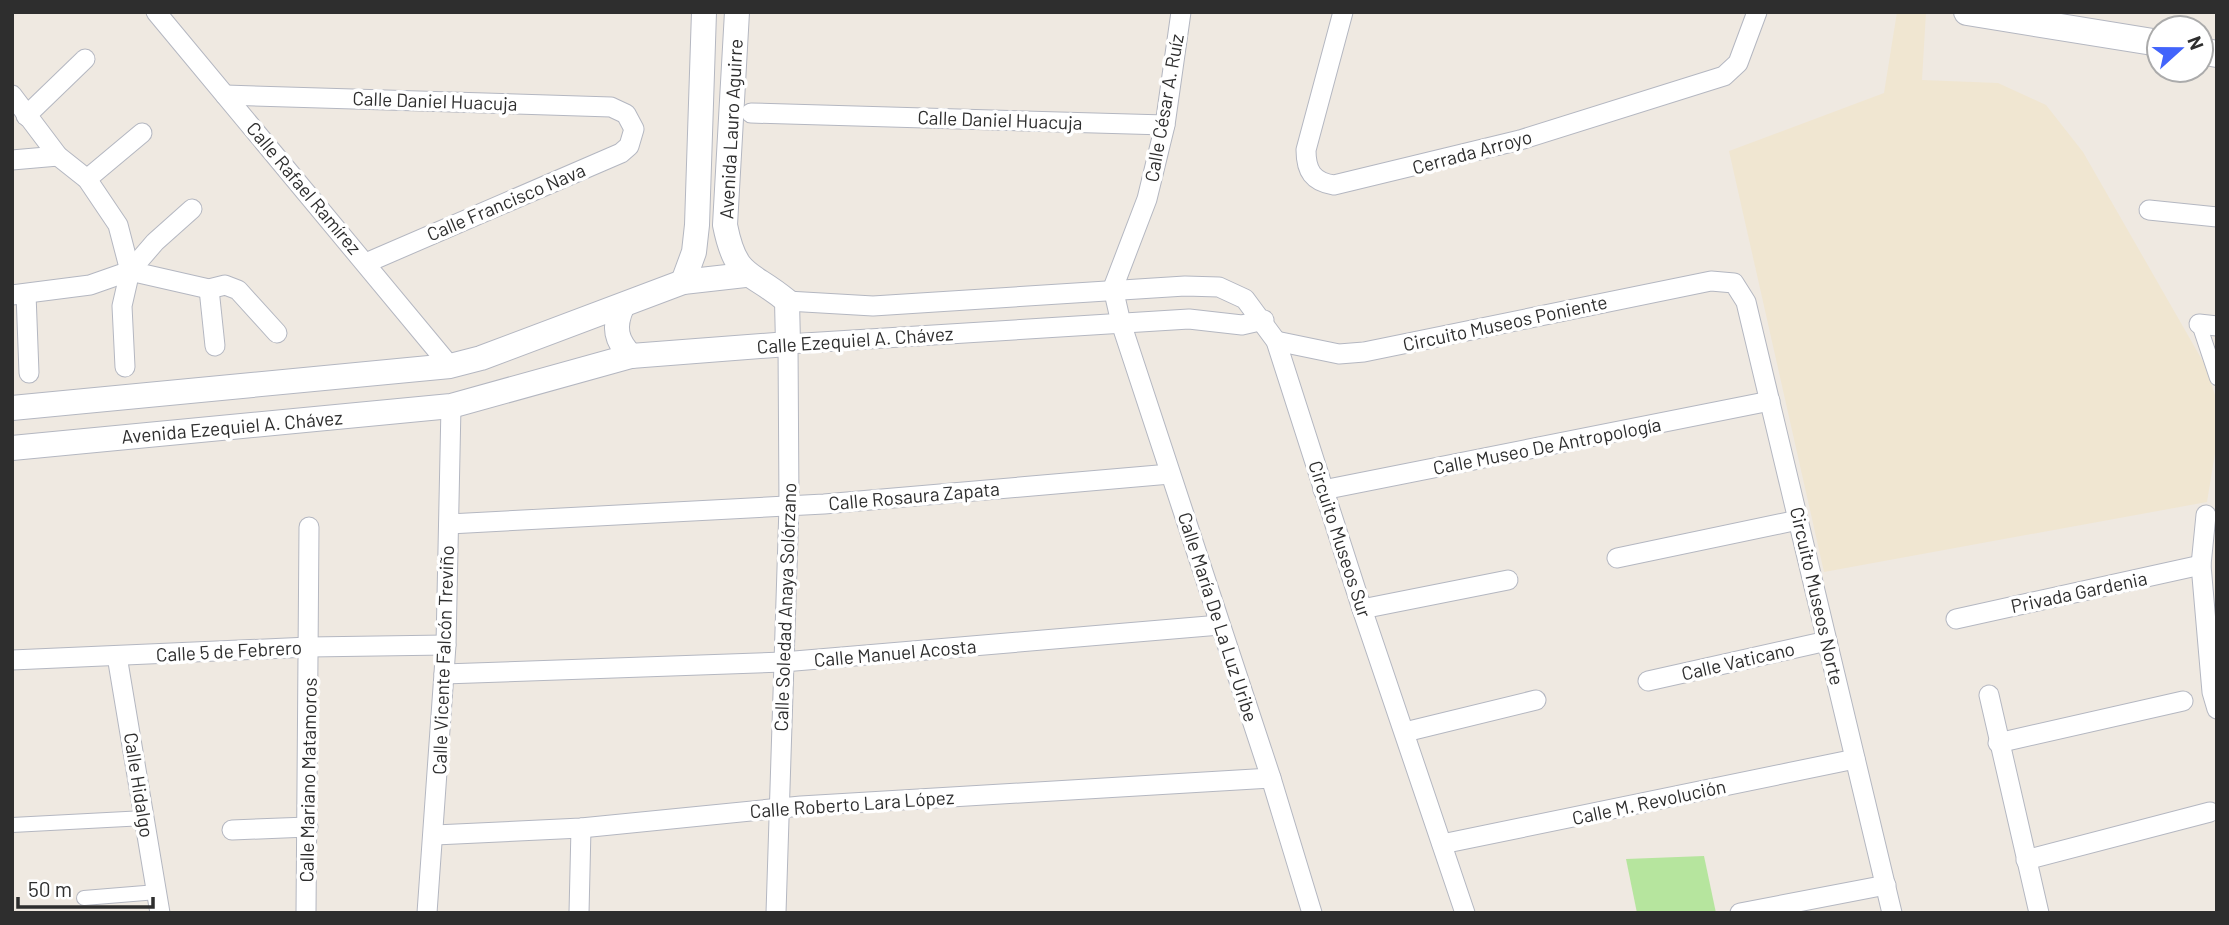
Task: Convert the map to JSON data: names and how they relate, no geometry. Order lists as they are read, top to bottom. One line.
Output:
{"streets":{"street":["Calle Daniel Huacuja","Calle César A. Ruíz","Avenida Lauro Aguirre","Cerrada Arroyo","Calle Rafael Ramírez","Calle Francisco Nava","Circuito Museos Poniente","Calle Ezequiel A. Chávez","Avenida Ezequiel A. Chávez","Calle Museo De Antropología","Calle Rosaura Zapata","Circuito Museos Sur","Privada Gardenia","Circuito Museos Norte","Calle Soledad Anaya Solórzano","Calle María De La Luz Uribe","Calle 5 de Febrero","Calle Manuel Acosta","Calle Vicente Falcón Treviño","Calle Vaticano","Calle Mariano Matamoros","Calle Hidalgo","Calle M. Revolución","Calle Roberto Lara López"]},"crossings":[["Calle Daniel Huacuja","Calle César A. Ruíz"],["Calle Daniel Huacuja","Calle Rafael Ramírez"],["Calle Daniel Huacuja","Calle Francisco Nava"],["Calle César A. Ruíz","Calle Ezequiel A. Chávez"],["Calle César A. Ruíz","Circuito Museos Sur"],["Calle Rafael Ramírez","Calle Francisco Nava"],["Calle Rafael Ramírez","Avenida Ezequiel A. Chávez"],["Circuito Museos Poniente","Circuito Museos Sur"],["Circuito Museos Poniente","Circuito Museos Norte"],["Calle Ezequiel A. Chávez","Avenida Ezequiel A. Chávez"],["Calle Ezequiel A. Chávez","Circuito Museos Sur"],["Calle Ezequiel A. Chávez","Calle Soledad Anaya Solórzano"],["Calle Ezequiel A. Chávez","Calle María De La Luz Uribe"],["Calle Ezequiel A. Chávez","Calle Vicente Falcón Treviño"],["Avenida Ezequiel A. Chávez","Calle Vicente Falcón Treviño"],["Calle Museo De Antropología","Circuito Museos Sur"],["Calle Museo De Antropología","Circuito Museos Norte"],["Calle Rosaura Zapata","Calle Soledad Anaya Solórzano"],["Calle Rosaura Zapata","Calle María De La Luz Uribe"],["Calle Rosaura Zapata","Calle Vicente Falcón Treviño"],["Circuito Museos Sur","Calle M. Revolución"],["Circuito Museos Norte","Calle Vaticano"],["Circuito Museos Norte","Calle M. Revolución"],["Calle Soledad Anaya Solórzano","Calle Manuel Acosta"],["Calle Soledad Anaya Solórzano","Calle Roberto Lara López"],["Calle María De La Luz Uribe","Calle Manuel Acosta"],["Calle María De La Luz Uribe","Calle Roberto Lara López"],["Calle 5 de Febrero","Calle Vicente Falcón Treviño"],["Calle 5 de Febrero","Calle Mariano Matamoros"],["Calle 5 de Febrero","Calle Hidalgo"],["Calle Manuel Acosta","Calle Vicente Falcón Treviño"],["Calle Vicente Falcón Treviño","Calle Roberto Lara López"]],"scale_bar":"50 m","north":"right"}
